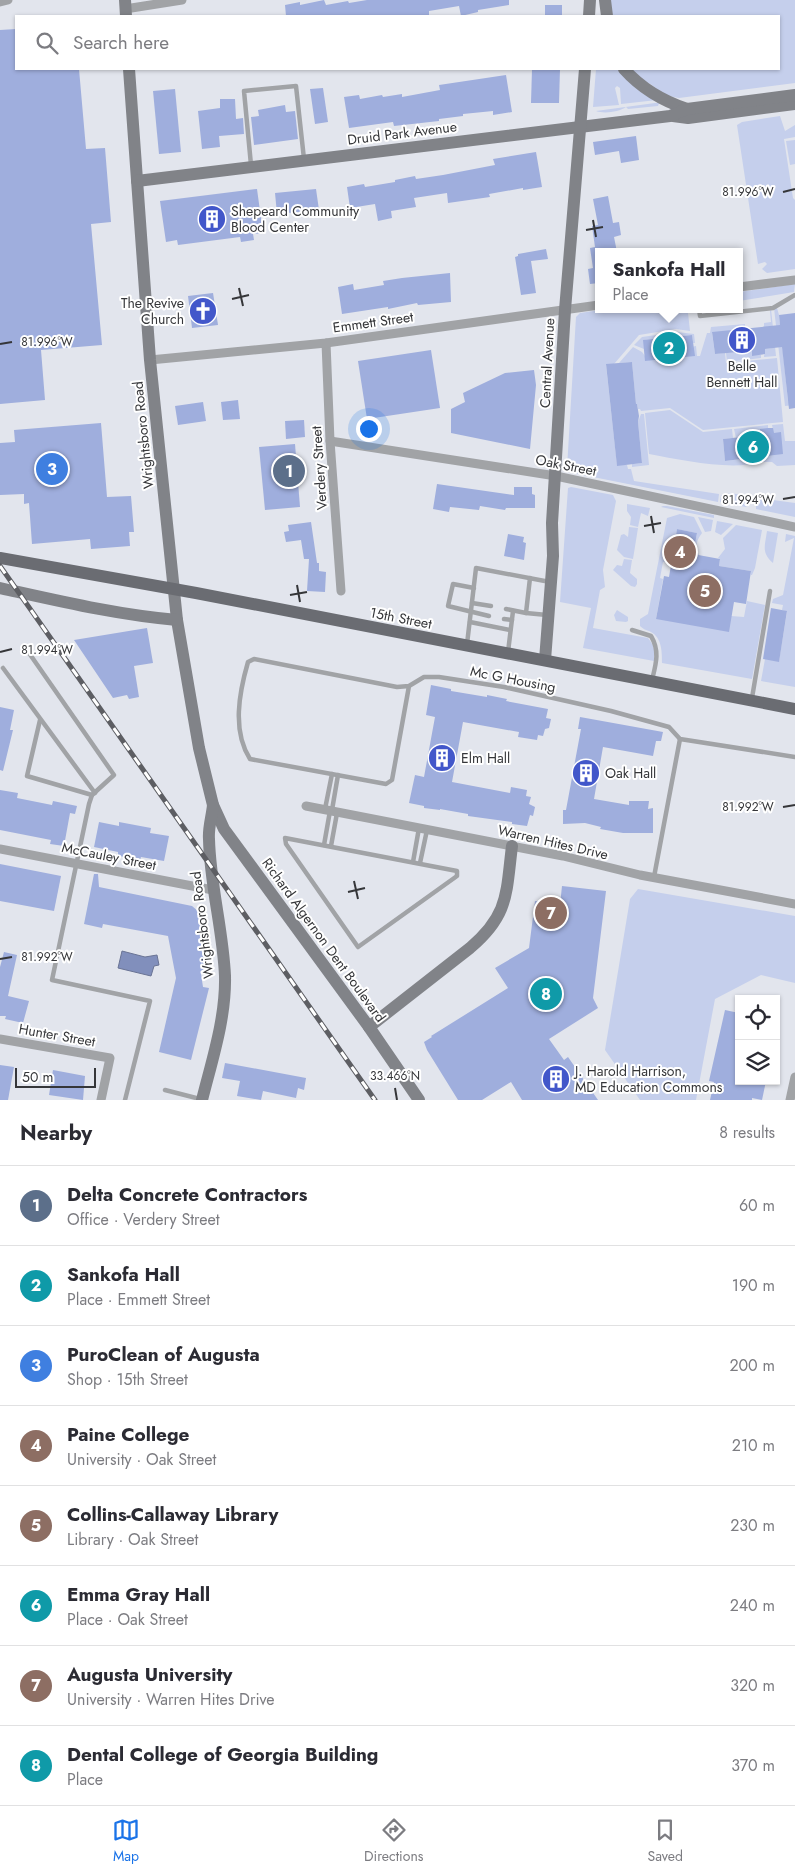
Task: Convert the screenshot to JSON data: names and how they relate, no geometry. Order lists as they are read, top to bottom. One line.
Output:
{"streets":{"main road":["Druid Park Avenue","Central Avenue","Wrightsboro Road","15th Street","Richard Algernon Dent Boulevard"],"street":["Emmett Street","Oak Street","Verdery Street","Warren Hites Drive","McCauley Street","Hunter Street"],"lane":["Mc G Housing"]},"crossings":[["Druid Park Avenue","Central Avenue"],["Druid Park Avenue","Wrightsboro Road"],["Emmett Street","Central Avenue"],["Emmett Street","Wrightsboro Road"],["Emmett Street","Verdery Street"],["Central Avenue","Oak Street"],["Central Avenue","15th Street"],["Wrightsboro Road","McCauley Street"],["Wrightsboro Road","Richard Algernon Dent Boulevard"],["Oak Street","Verdery Street"]],"places":{"building":["Shepeard Community Blood Center","Belle Bennett Hall","Elm Hall","Oak Hall","J. Harold Harrison, MD Education Commons"],"church":["The Revive Church"]},"scale_bar":"50 m","page":{"search":"Search here","popup":["Sankofa Hall","Place"],"pins":["2","6","3","1","4","5","7","8"],"scale":"50 m","heading":["Nearby","8 results"],"list":[{"mark":"1","name":"Delta Concrete Contractors","note":"Office · Verdery Street","value":"60 m"},{"mark":"2","name":"Sankofa Hall","note":"Place · Emmett Street","value":"190 m"},{"mark":"3","name":"PuroClean of Augusta","note":"Shop · 15th Street","value":"200 m"},{"mark":"4","name":"Paine College","note":"University · Oak Street","value":"210 m"},{"mark":"5","name":"Collins-Callaway Library","note":"Library · Oak Street","value":"230 m"},{"mark":"6","name":"Emma Gray Hall","note":"Place · Oak Street","value":"240 m"},{"mark":"7","name":"Augusta University","note":"University · Warren Hites Drive","value":"320 m"},{"mark":"8","name":"Dental College of Georgia Building","note":"Place","value":"370 m"}],"nav":["Map","Directions","Saved"]},"coordinates":["81.996°W","81.994°W","81.992°W","33.466°N"]}
